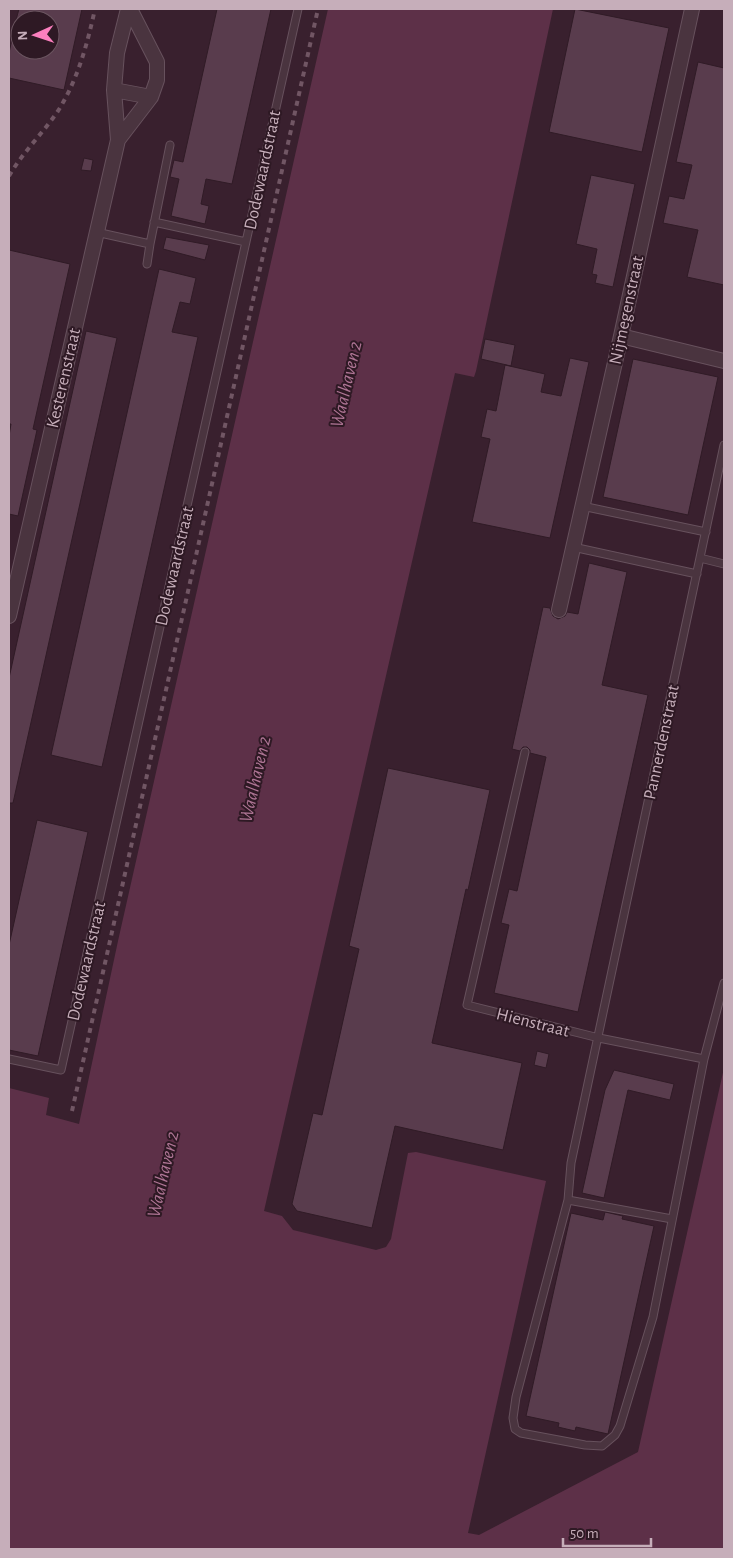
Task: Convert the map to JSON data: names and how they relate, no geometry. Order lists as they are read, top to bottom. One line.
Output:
{"streets":{"street":["Nijmegenstraat","Kesterenstraat"],"lane":["Dodewaardstraat","Pannerdenstraat","Hienstraat"]},"crossings":[["Pannerdenstraat","Hienstraat"]],"water":["Waalhaven 2"],"scale_bar":"50 m","north":"left"}
